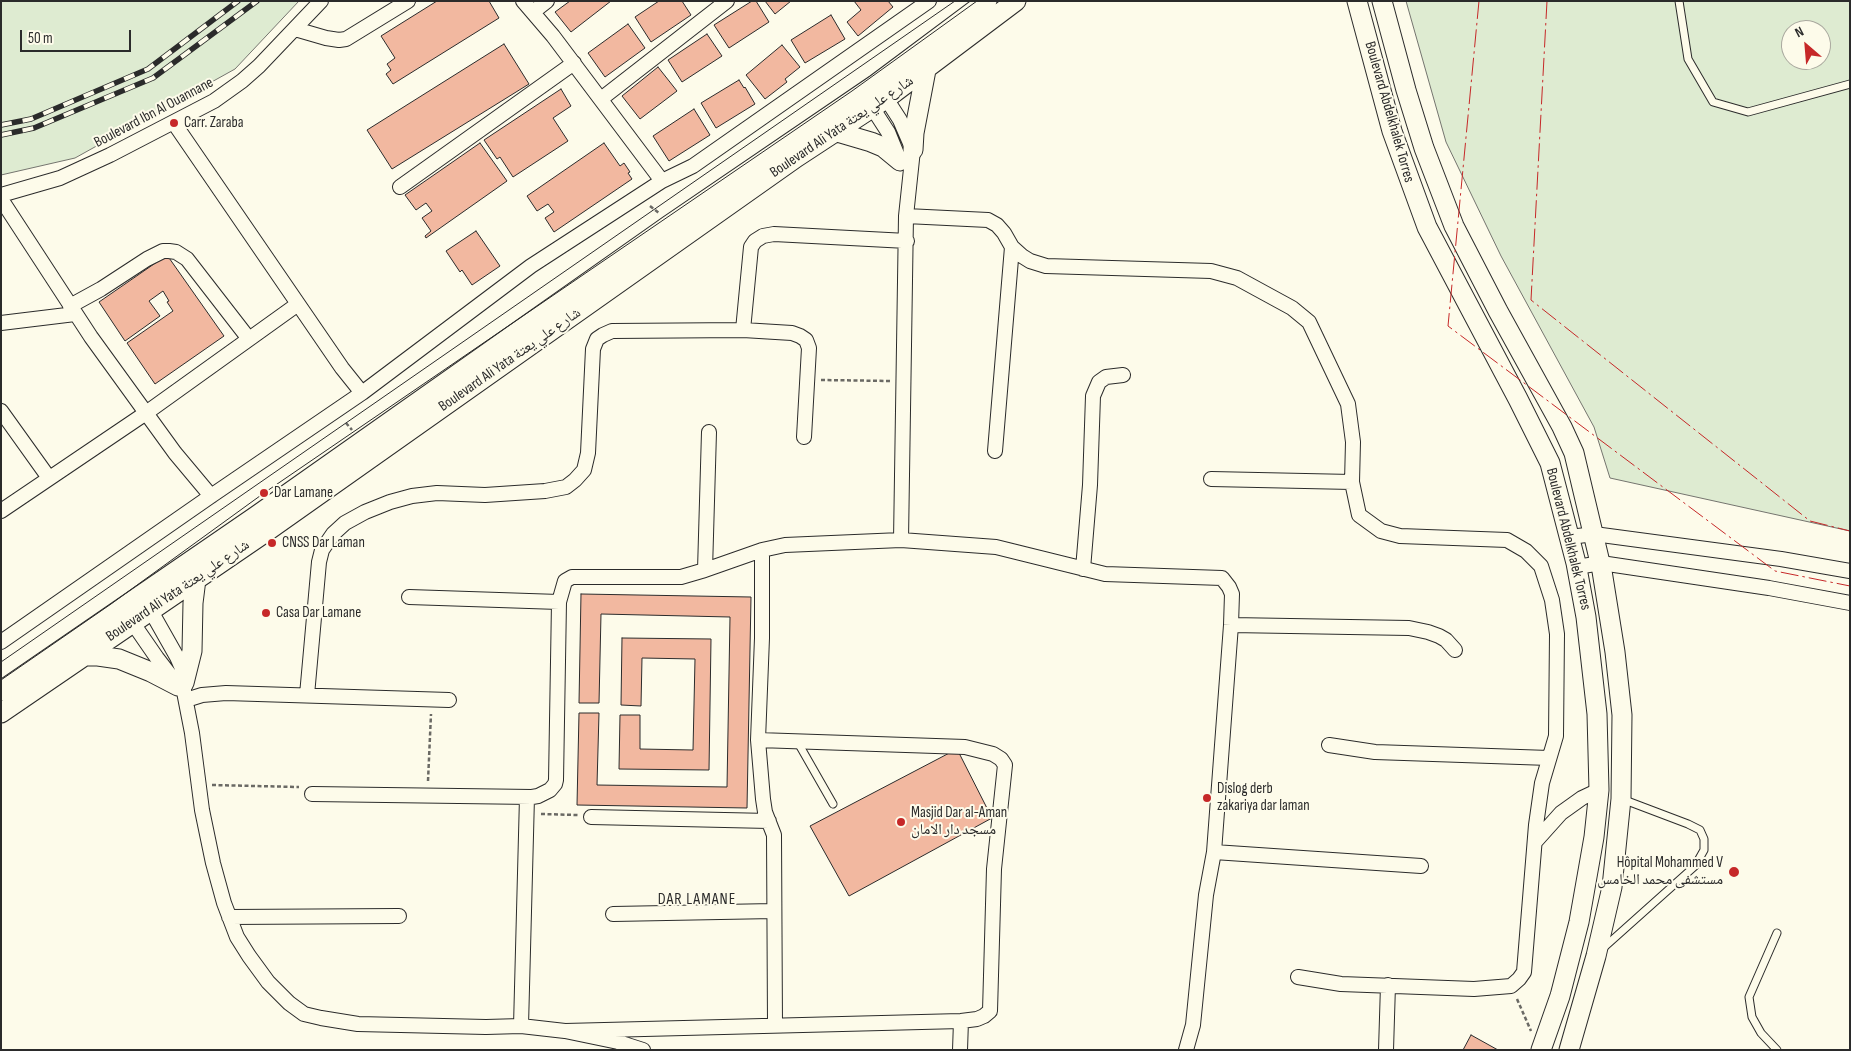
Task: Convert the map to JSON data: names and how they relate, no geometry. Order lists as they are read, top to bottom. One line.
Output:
{"streets":{"main road":["Boulevard Abdelkhalek Torres","Boulevard Ali Yata شارع علي يعتة"],"street":["Boulevard Ibn Al Ouannane"]},"districts":["DAR LAMANE"],"places":["Carr. Zaraba","Dar Lamane","CNSS Dar Laman","Casa Dar Lamane","Dislog derb zakariya dar laman","Masjid Dar al-Aman مسجد دار الامان","Hôpital Mohammed V مستشفى محمد الخامس"],"scale_bar":"50 m","north":"top left"}
